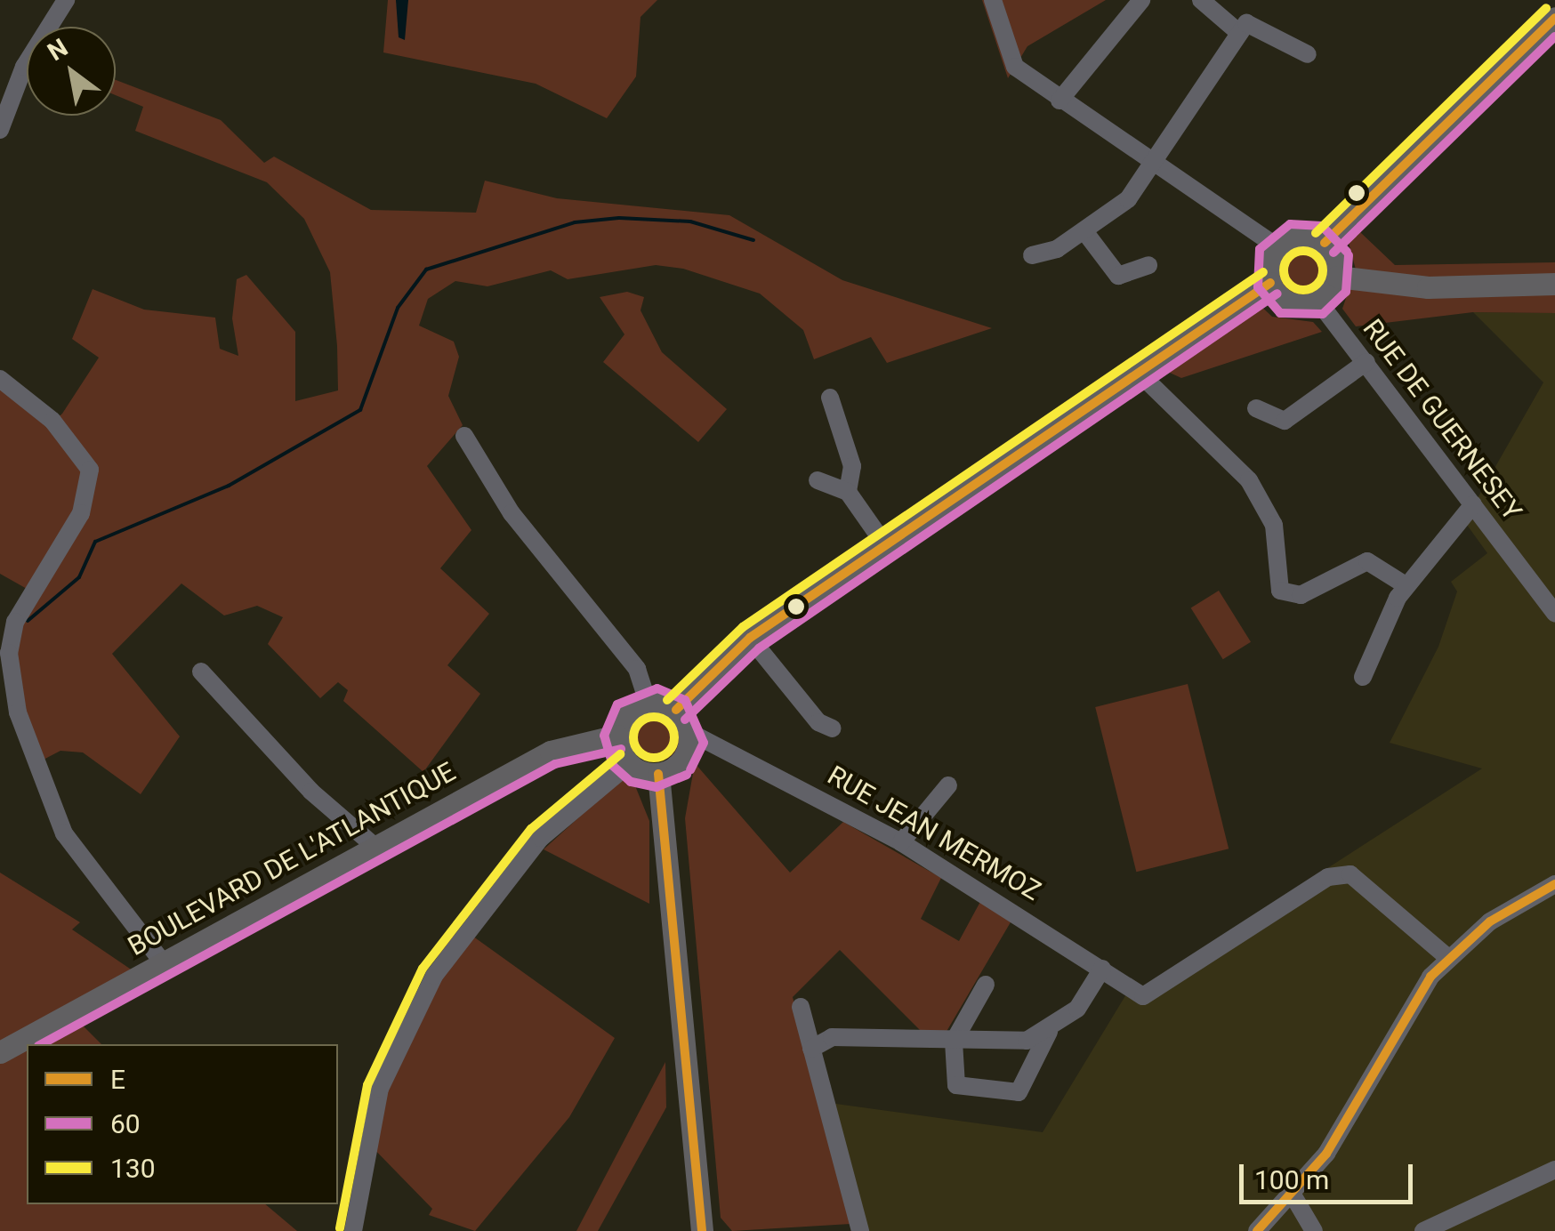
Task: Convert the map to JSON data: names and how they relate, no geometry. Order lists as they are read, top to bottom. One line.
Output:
{"streets":{"main road":["BOULEVARD DE L'ATLANTIQUE"],"street":["RUE DE GUERNESEY","RUE JEAN MERMOZ"]},"crossings":[["RUE JEAN MERMOZ","BOULEVARD DE L'ATLANTIQUE"]],"lines":["transit line 130","transit line E","transit line 60"],"legend":["E","60","130"],"scale_bar":"100 m","north":"top left"}
